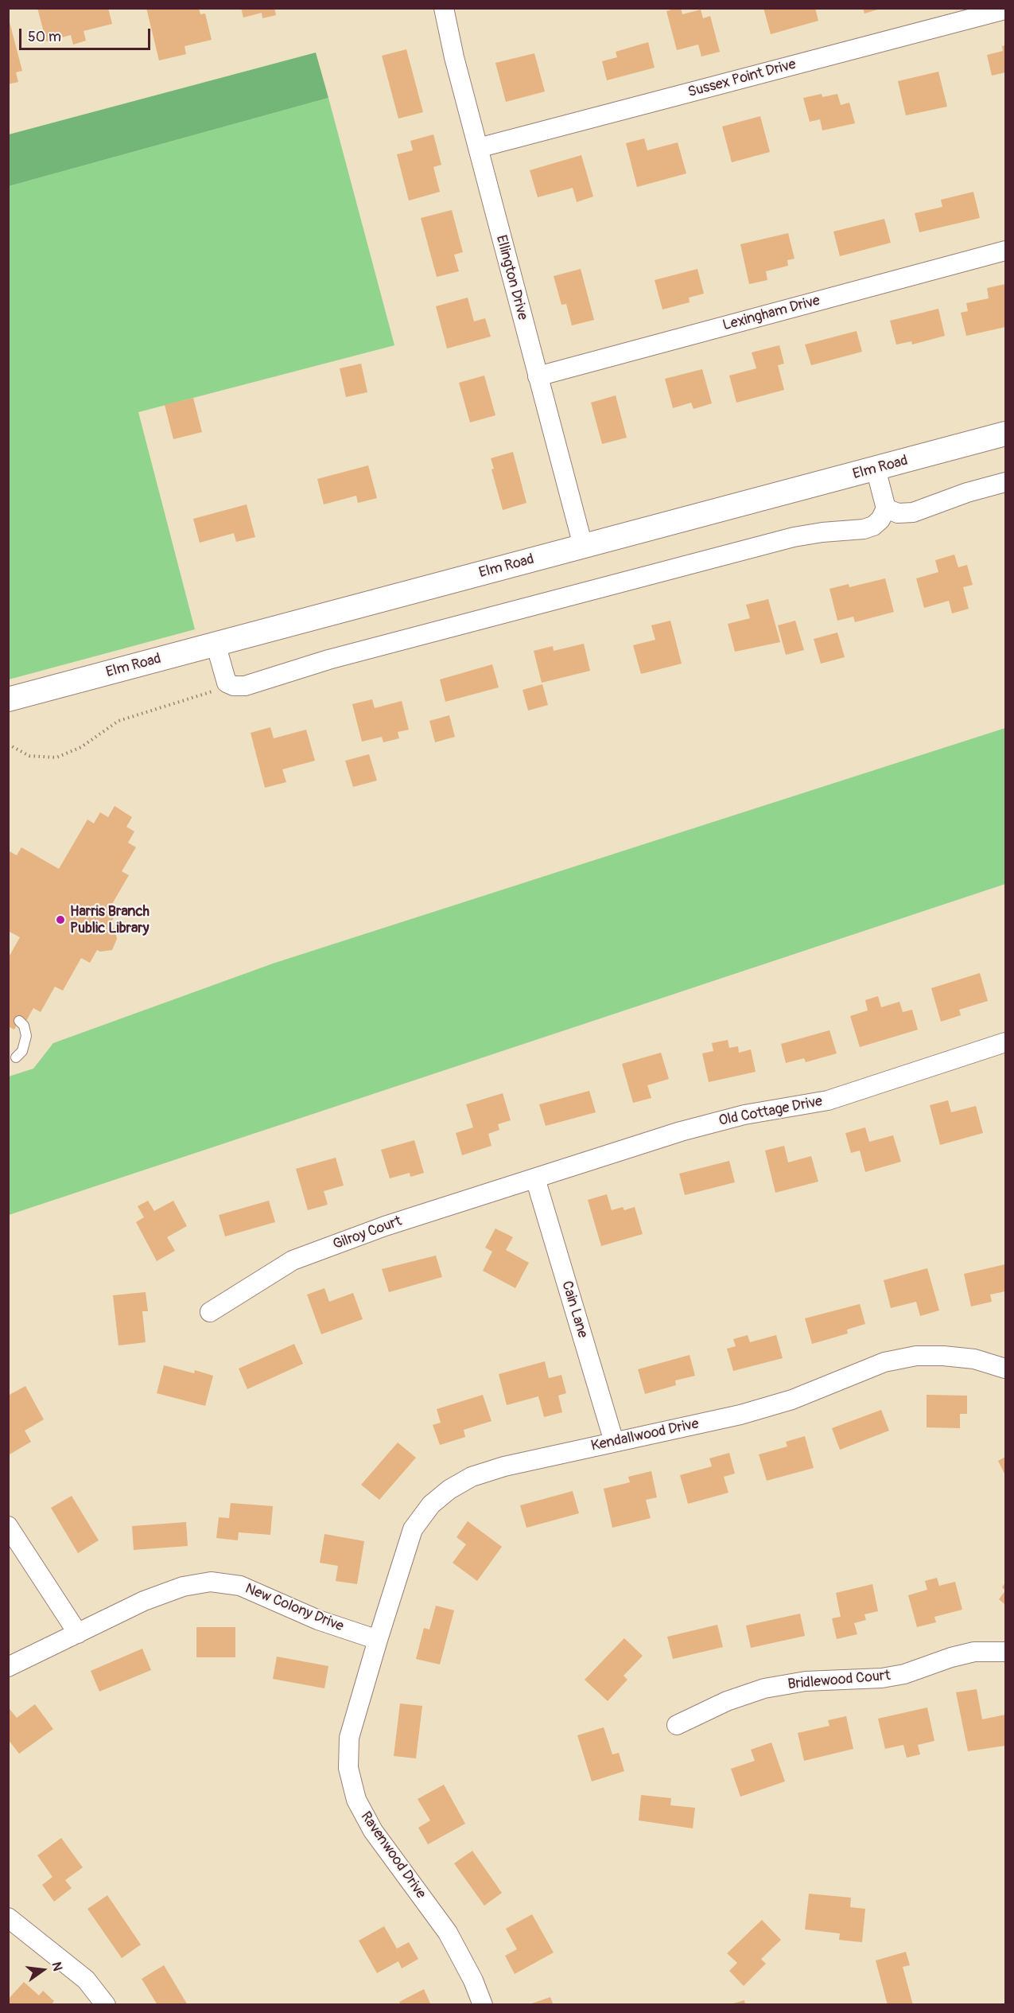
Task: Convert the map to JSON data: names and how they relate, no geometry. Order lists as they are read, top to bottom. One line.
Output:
{"streets":{"street":["Sussex Point Drive","Ellington Drive","Lexingham Drive","Elm Road","Old Cottage Drive","Gilroy Court","Cain Lane","Kendallwood Drive","New Colony Drive","Bridlewood Court","Ravenwood Drive"]},"crossings":[["Sussex Point Drive","Ellington Drive"],["Ellington Drive","Lexingham Drive"],["Ellington Drive","Elm Road"],["Old Cottage Drive","Gilroy Court"],["Old Cottage Drive","Cain Lane"],["Gilroy Court","Cain Lane"],["Cain Lane","Kendallwood Drive"],["Kendallwood Drive","New Colony Drive"],["Kendallwood Drive","Ravenwood Drive"],["New Colony Drive","Ravenwood Drive"]],"places":["Harris Branch Public Library"],"scale_bar":"50 m","north":"right"}
